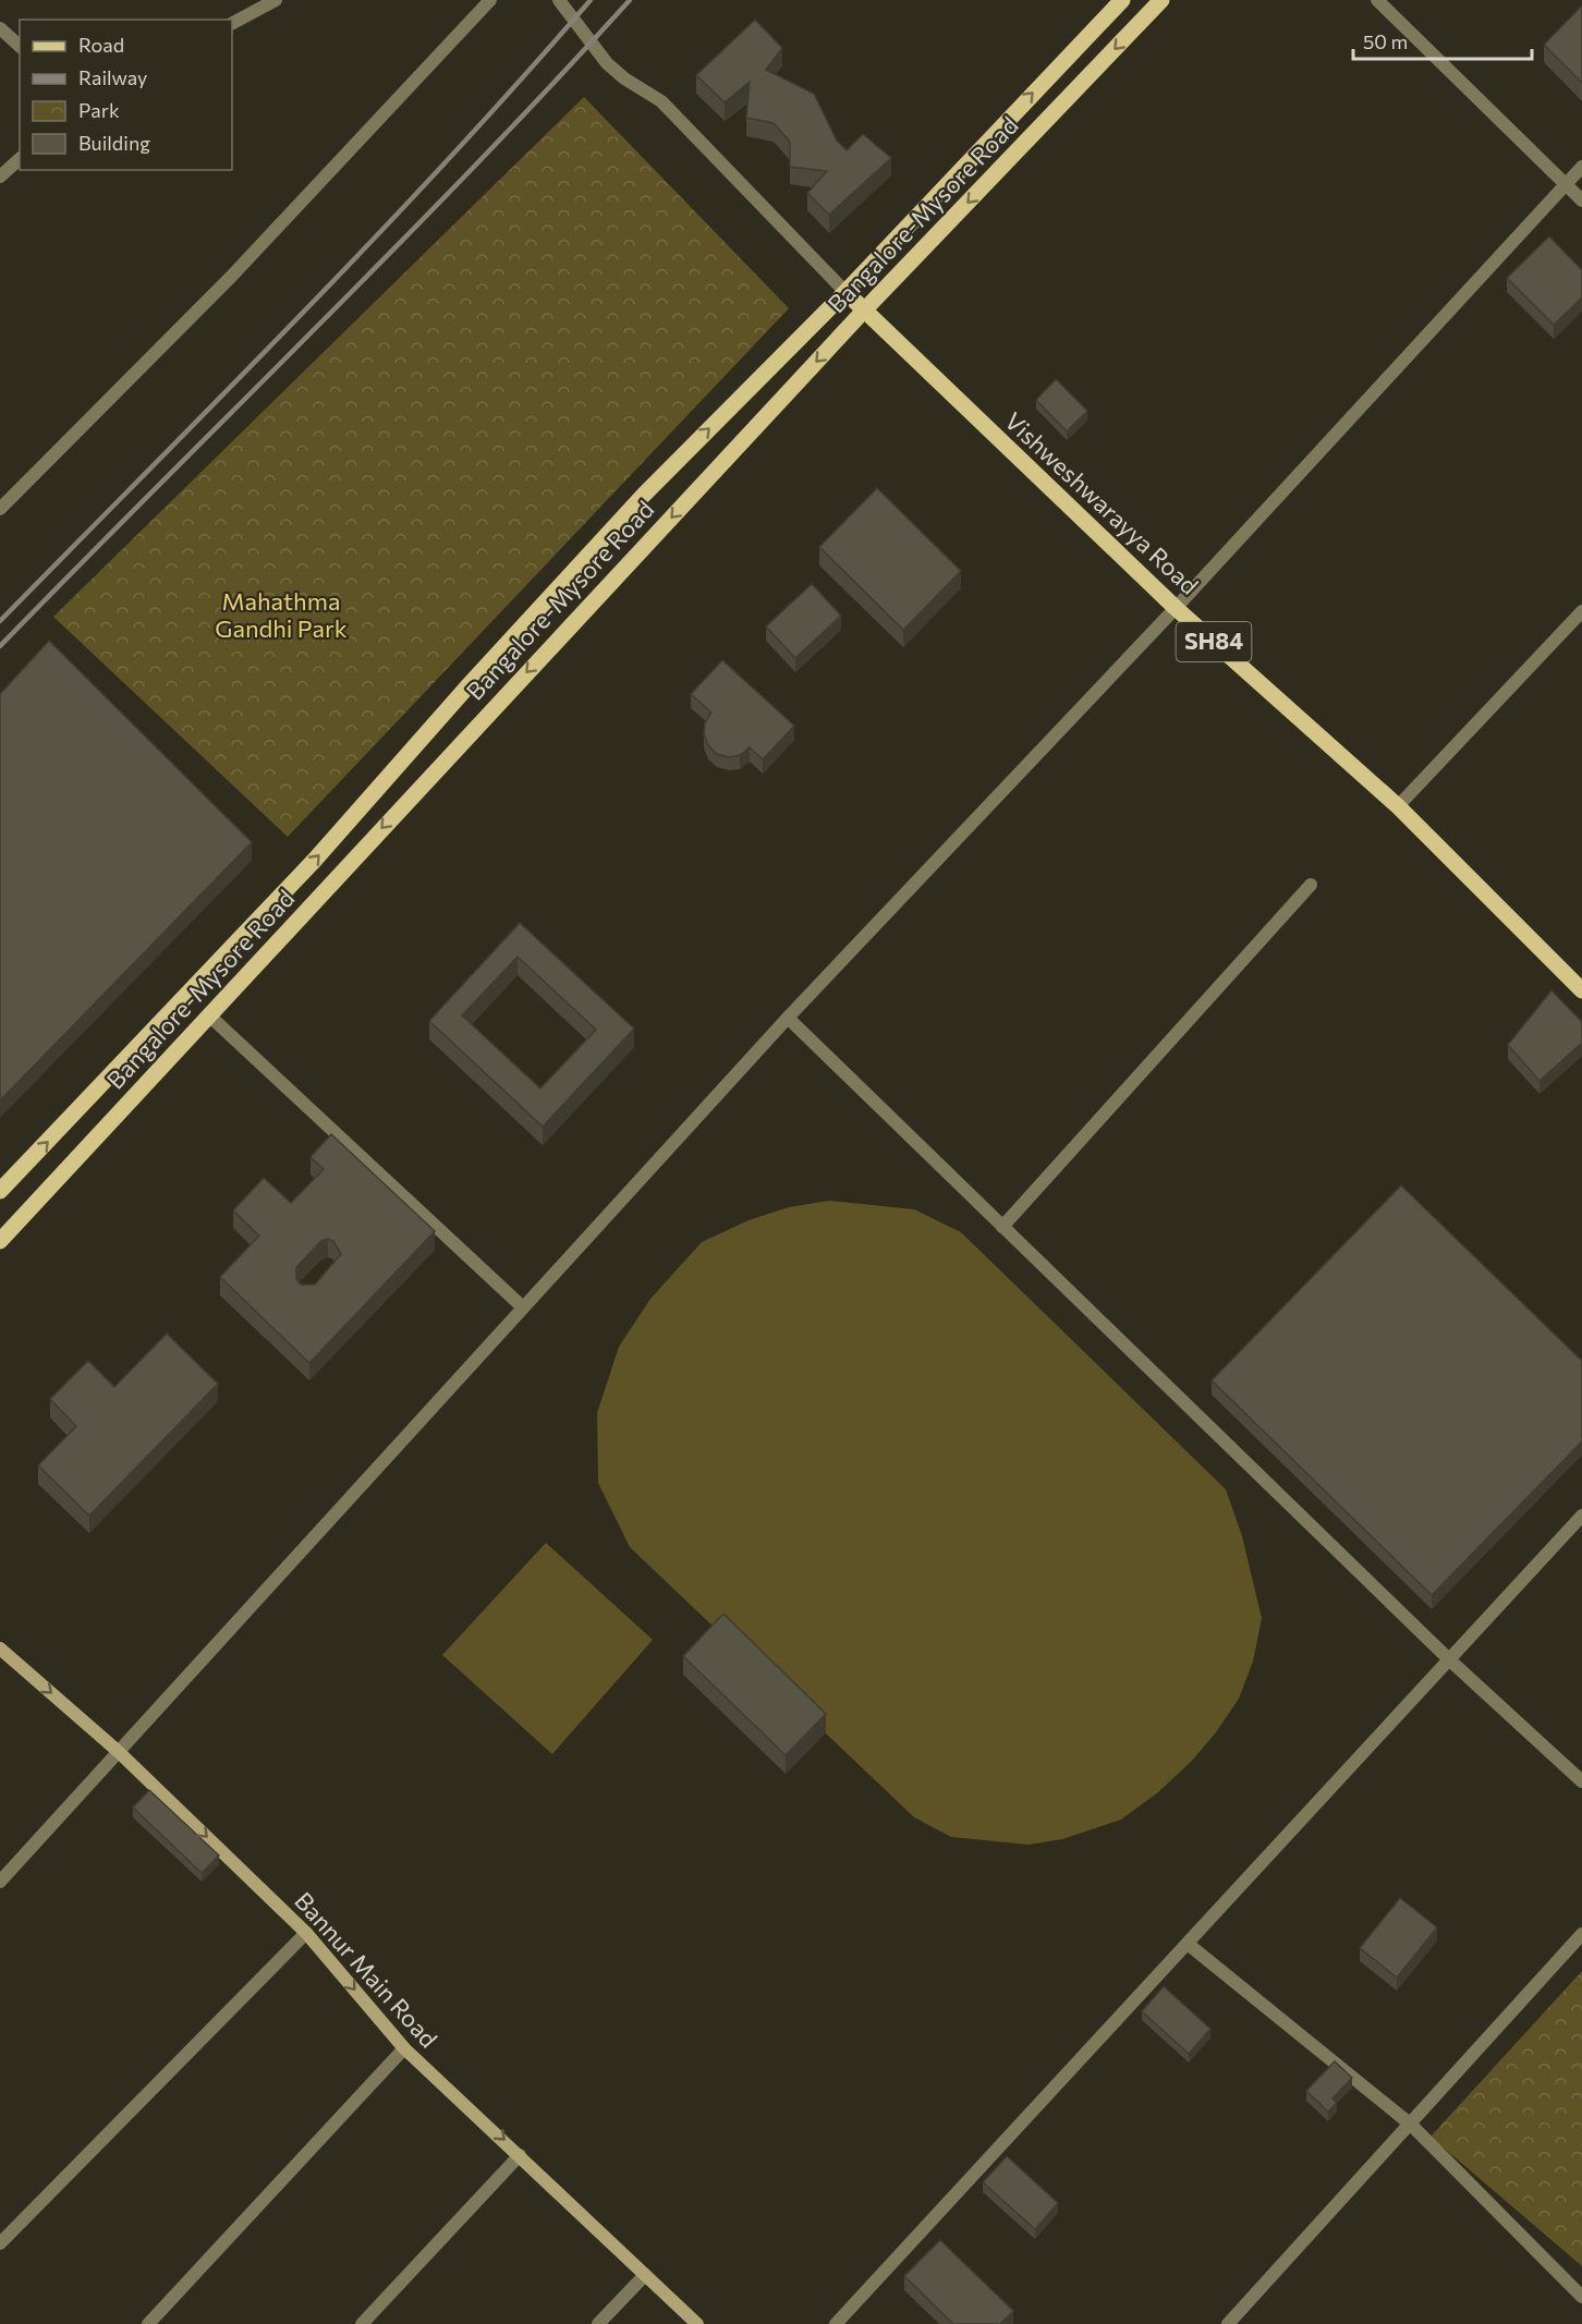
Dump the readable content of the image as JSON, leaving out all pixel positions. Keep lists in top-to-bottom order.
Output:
{
  "streets": {
    "main road": [
      "Bangalore-Mysore Road",
      "Vishweshwarayya Road",
      "SH84",
      "Bannur Main Road"
    ]
  },
  "crossings": [
    ["Bangalore-Mysore Road", "Vishweshwarayya Road"]
  ],
  "one_way": ["Bannur Main Road"],
  "parks": ["Mahathma Gandhi Park"],
  "legend": [
    "Road",
    "Railway",
    "Park",
    "Building"
  ],
  "scale_bar": "50 m"
}
